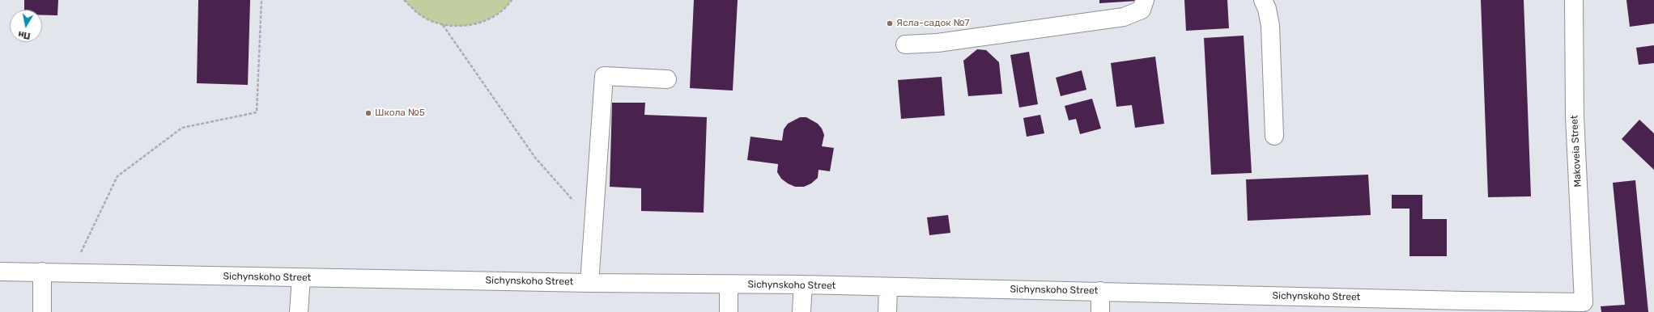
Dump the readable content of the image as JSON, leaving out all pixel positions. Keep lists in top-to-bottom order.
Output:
{
  "streets": {
    "street": ["Makoveia Street", "Sichynskoho Street"]
  },
  "crossings": [
    ["Makoveia Street", "Sichynskoho Street"]
  ],
  "places": ["Ясла-садок №7", "Школа №5"],
  "north": "bottom"
}
